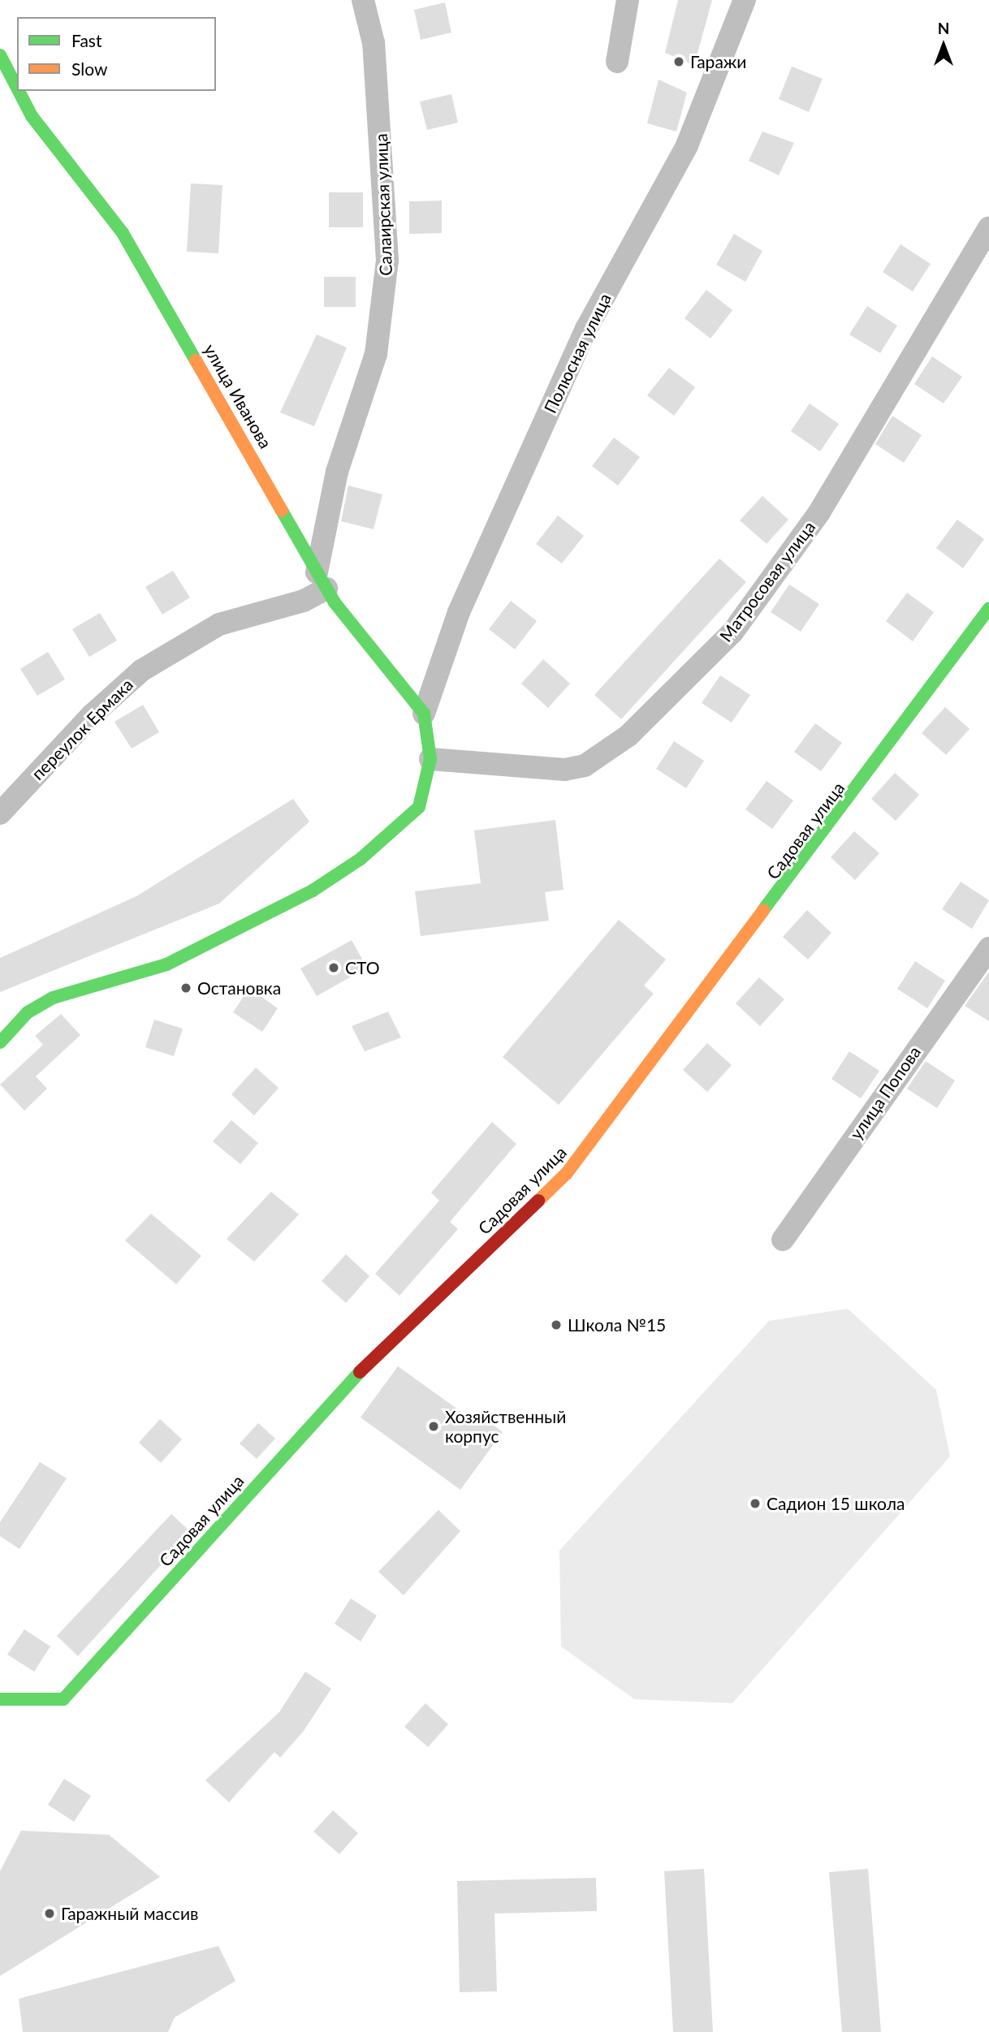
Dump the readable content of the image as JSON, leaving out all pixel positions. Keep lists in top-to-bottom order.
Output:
{
  "streets": {
    "street": [
      "Салаирская улица",
      "Полюсная улица",
      "улица Иванова",
      "Матросовая улица",
      "переулок Ермака",
      "Садовая улица",
      "улица Попова"
    ]
  },
  "crossings": [
    ["Салаирская улица", "улица Иванова"],
    ["Салаирская улица", "переулок Ермака"],
    ["Полюсная улица", "улица Иванова"],
    ["улица Иванова", "переулок Ермака"]
  ],
  "places": [
    "Гаражи",
    "СТО",
    "Остановка",
    "Школа №15",
    "Хозяйственный корпус",
    "Садион 15 школа",
    "Гаражный массив"
  ],
  "legend": ["Fast", "Slow"],
  "north": "top"
}
